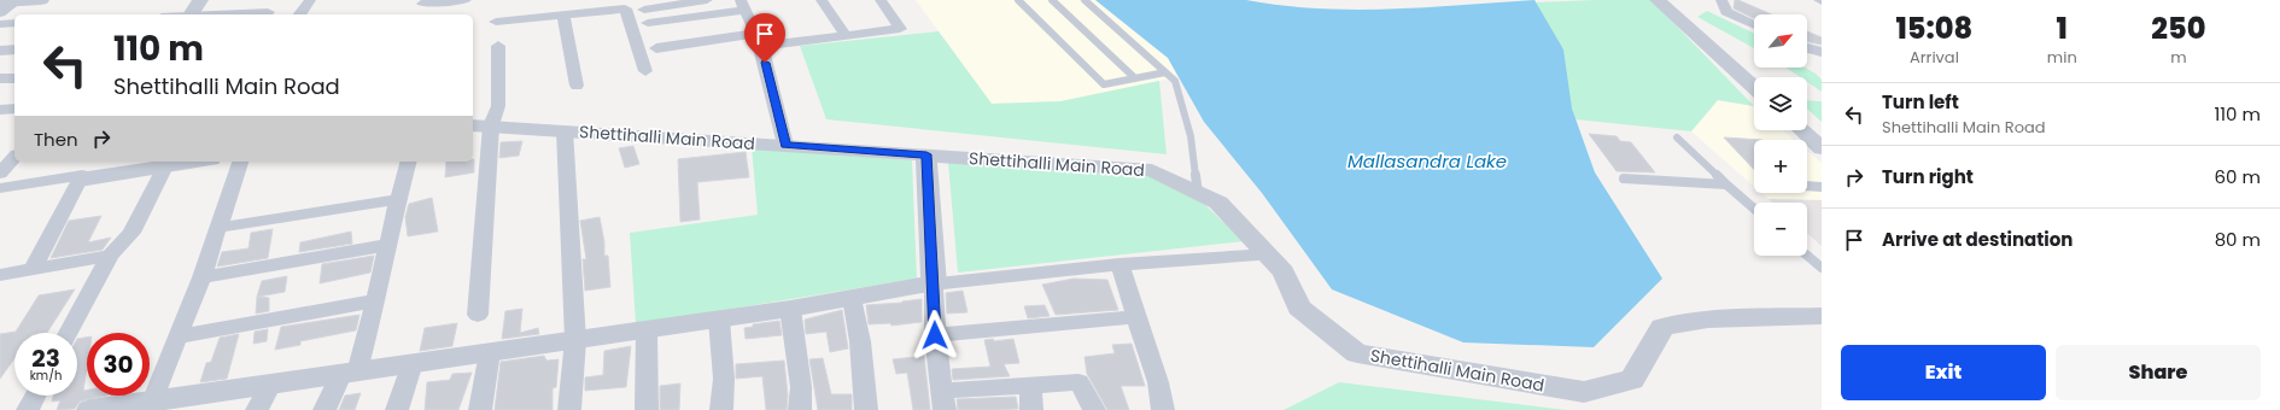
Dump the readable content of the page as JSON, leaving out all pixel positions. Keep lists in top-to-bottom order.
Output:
{
  "streets": {
    "street": ["Shettihalli Main Road"]
  },
  "water": ["Mallasandra Lake"],
  "north": "top right",
  "page": {
    "eta": [
      "15:08",
      "Arrival",
      "1",
      "min",
      "250",
      "m"
    ],
    "map_buttons": ["+", "−"],
    "turn": ["110 m", "Shettihalli Main Road"],
    "list": [
      {
        "name": "Turn left",
        "note": "Shettihalli Main Road",
        "value": "110 m"
      },
      {
        "name": "Turn right",
        "value": "60 m"
      },
      {
        "name": "Arrive at destination",
        "value": "80 m"
      }
    ],
    "then": "Then",
    "speed": "23 km/h",
    "limit": "30",
    "buttons": ["Exit", "Share"]
  }
}
